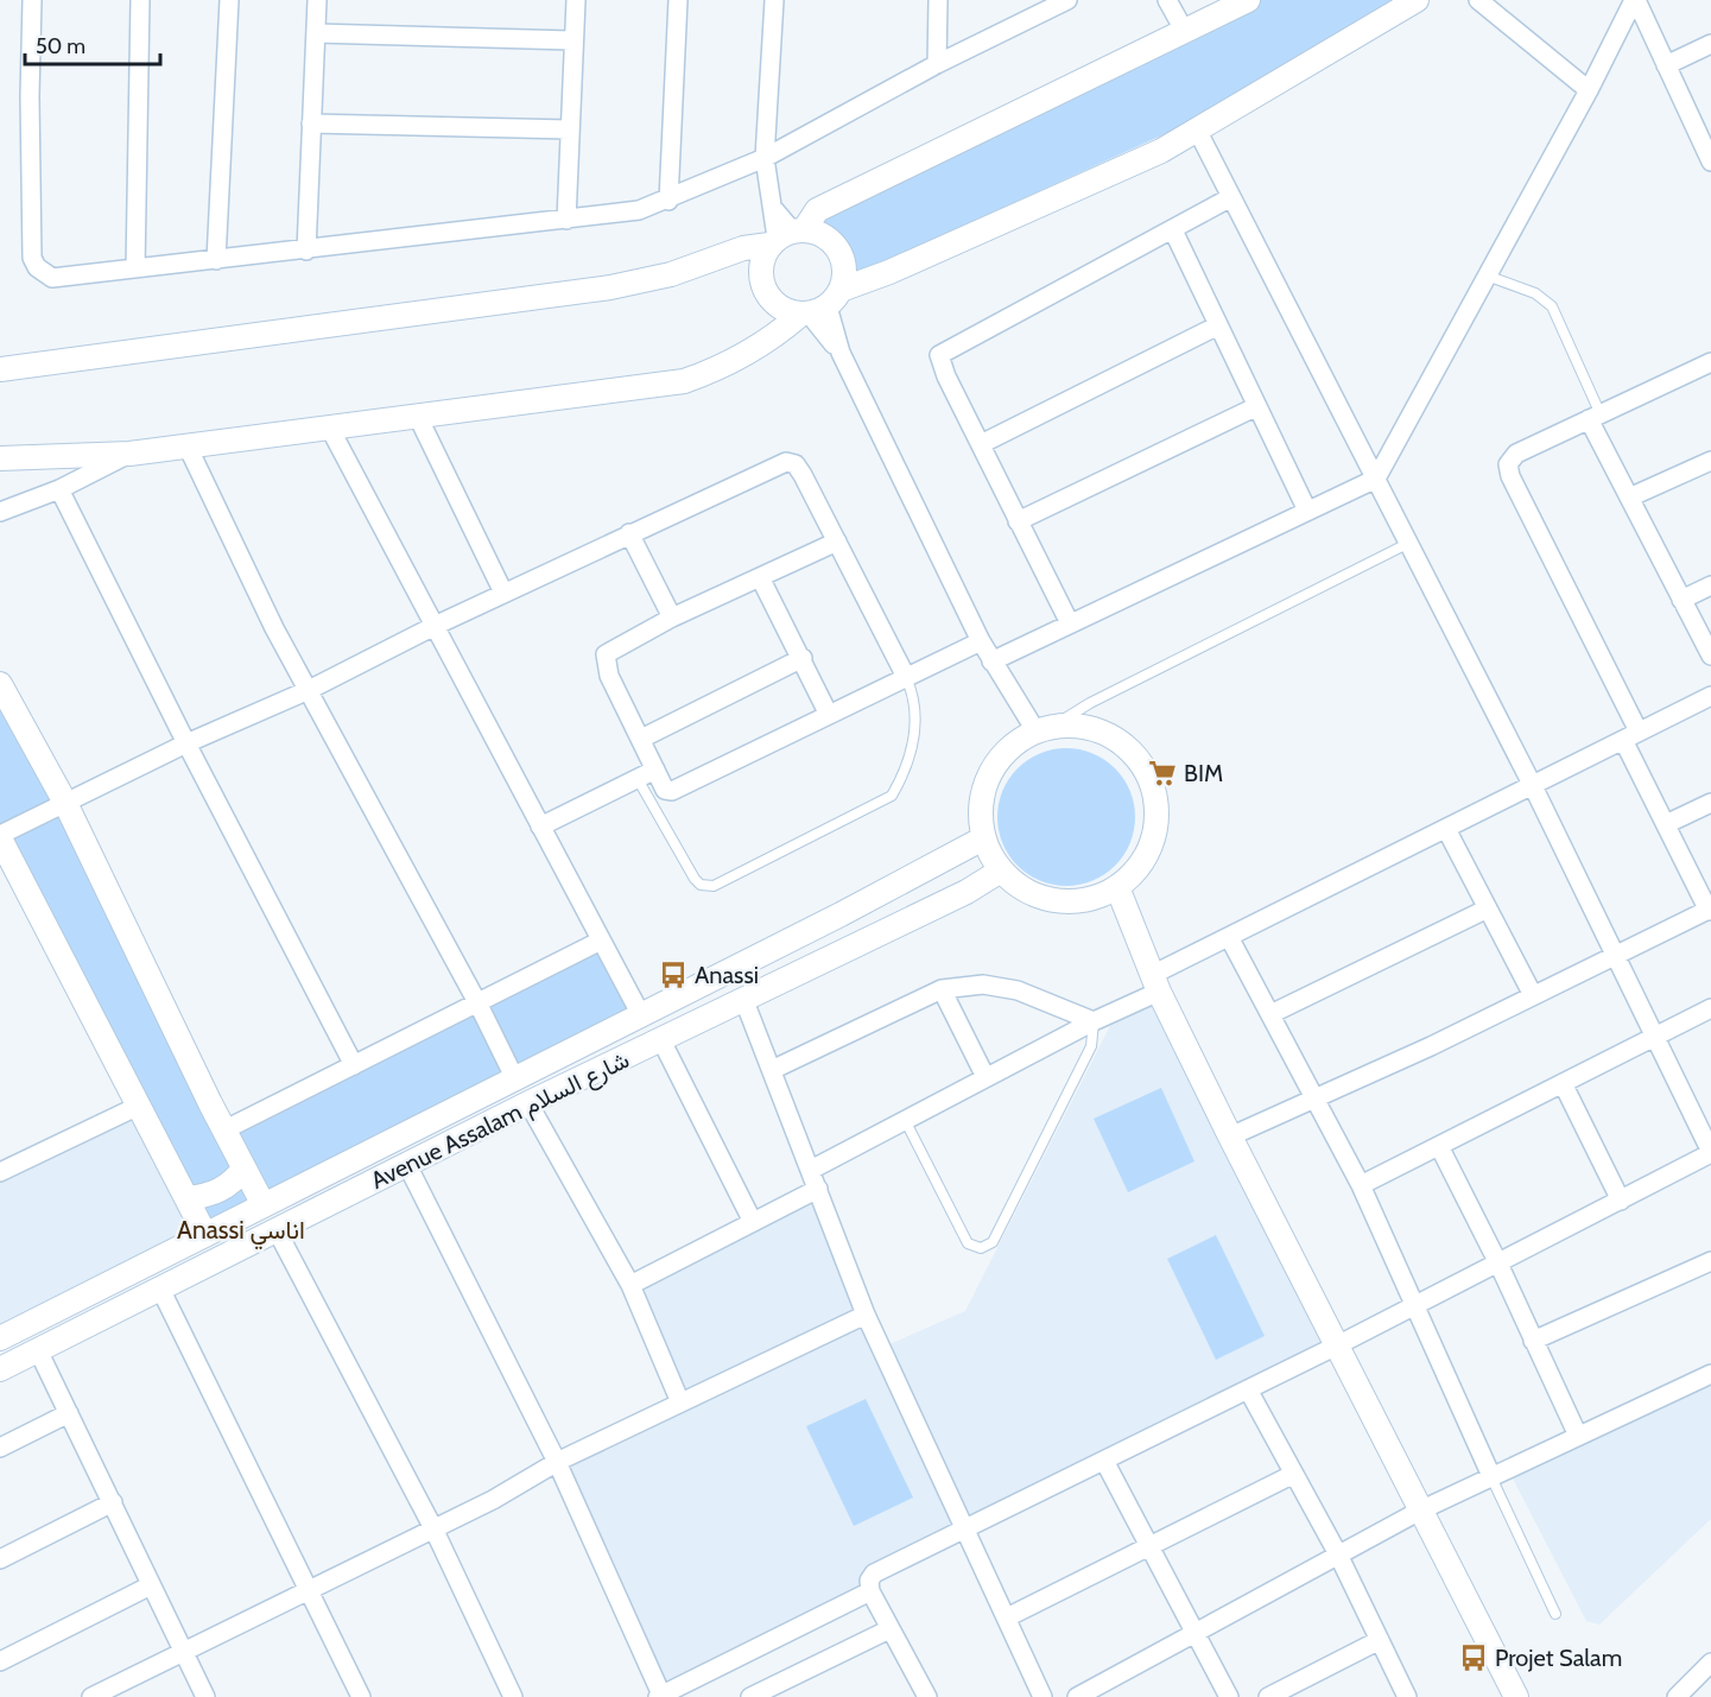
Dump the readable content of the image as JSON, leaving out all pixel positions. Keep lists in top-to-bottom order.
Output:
{
  "streets": {
    "street": ["Avenue Assalam شارع السلام"]
  },
  "districts": ["Anassi اناسي"],
  "places": {
    "supermarket": ["BIM"],
    "bus stop": ["Anassi", "Projet Salam"]
  },
  "scale_bar": "50 m"
}
